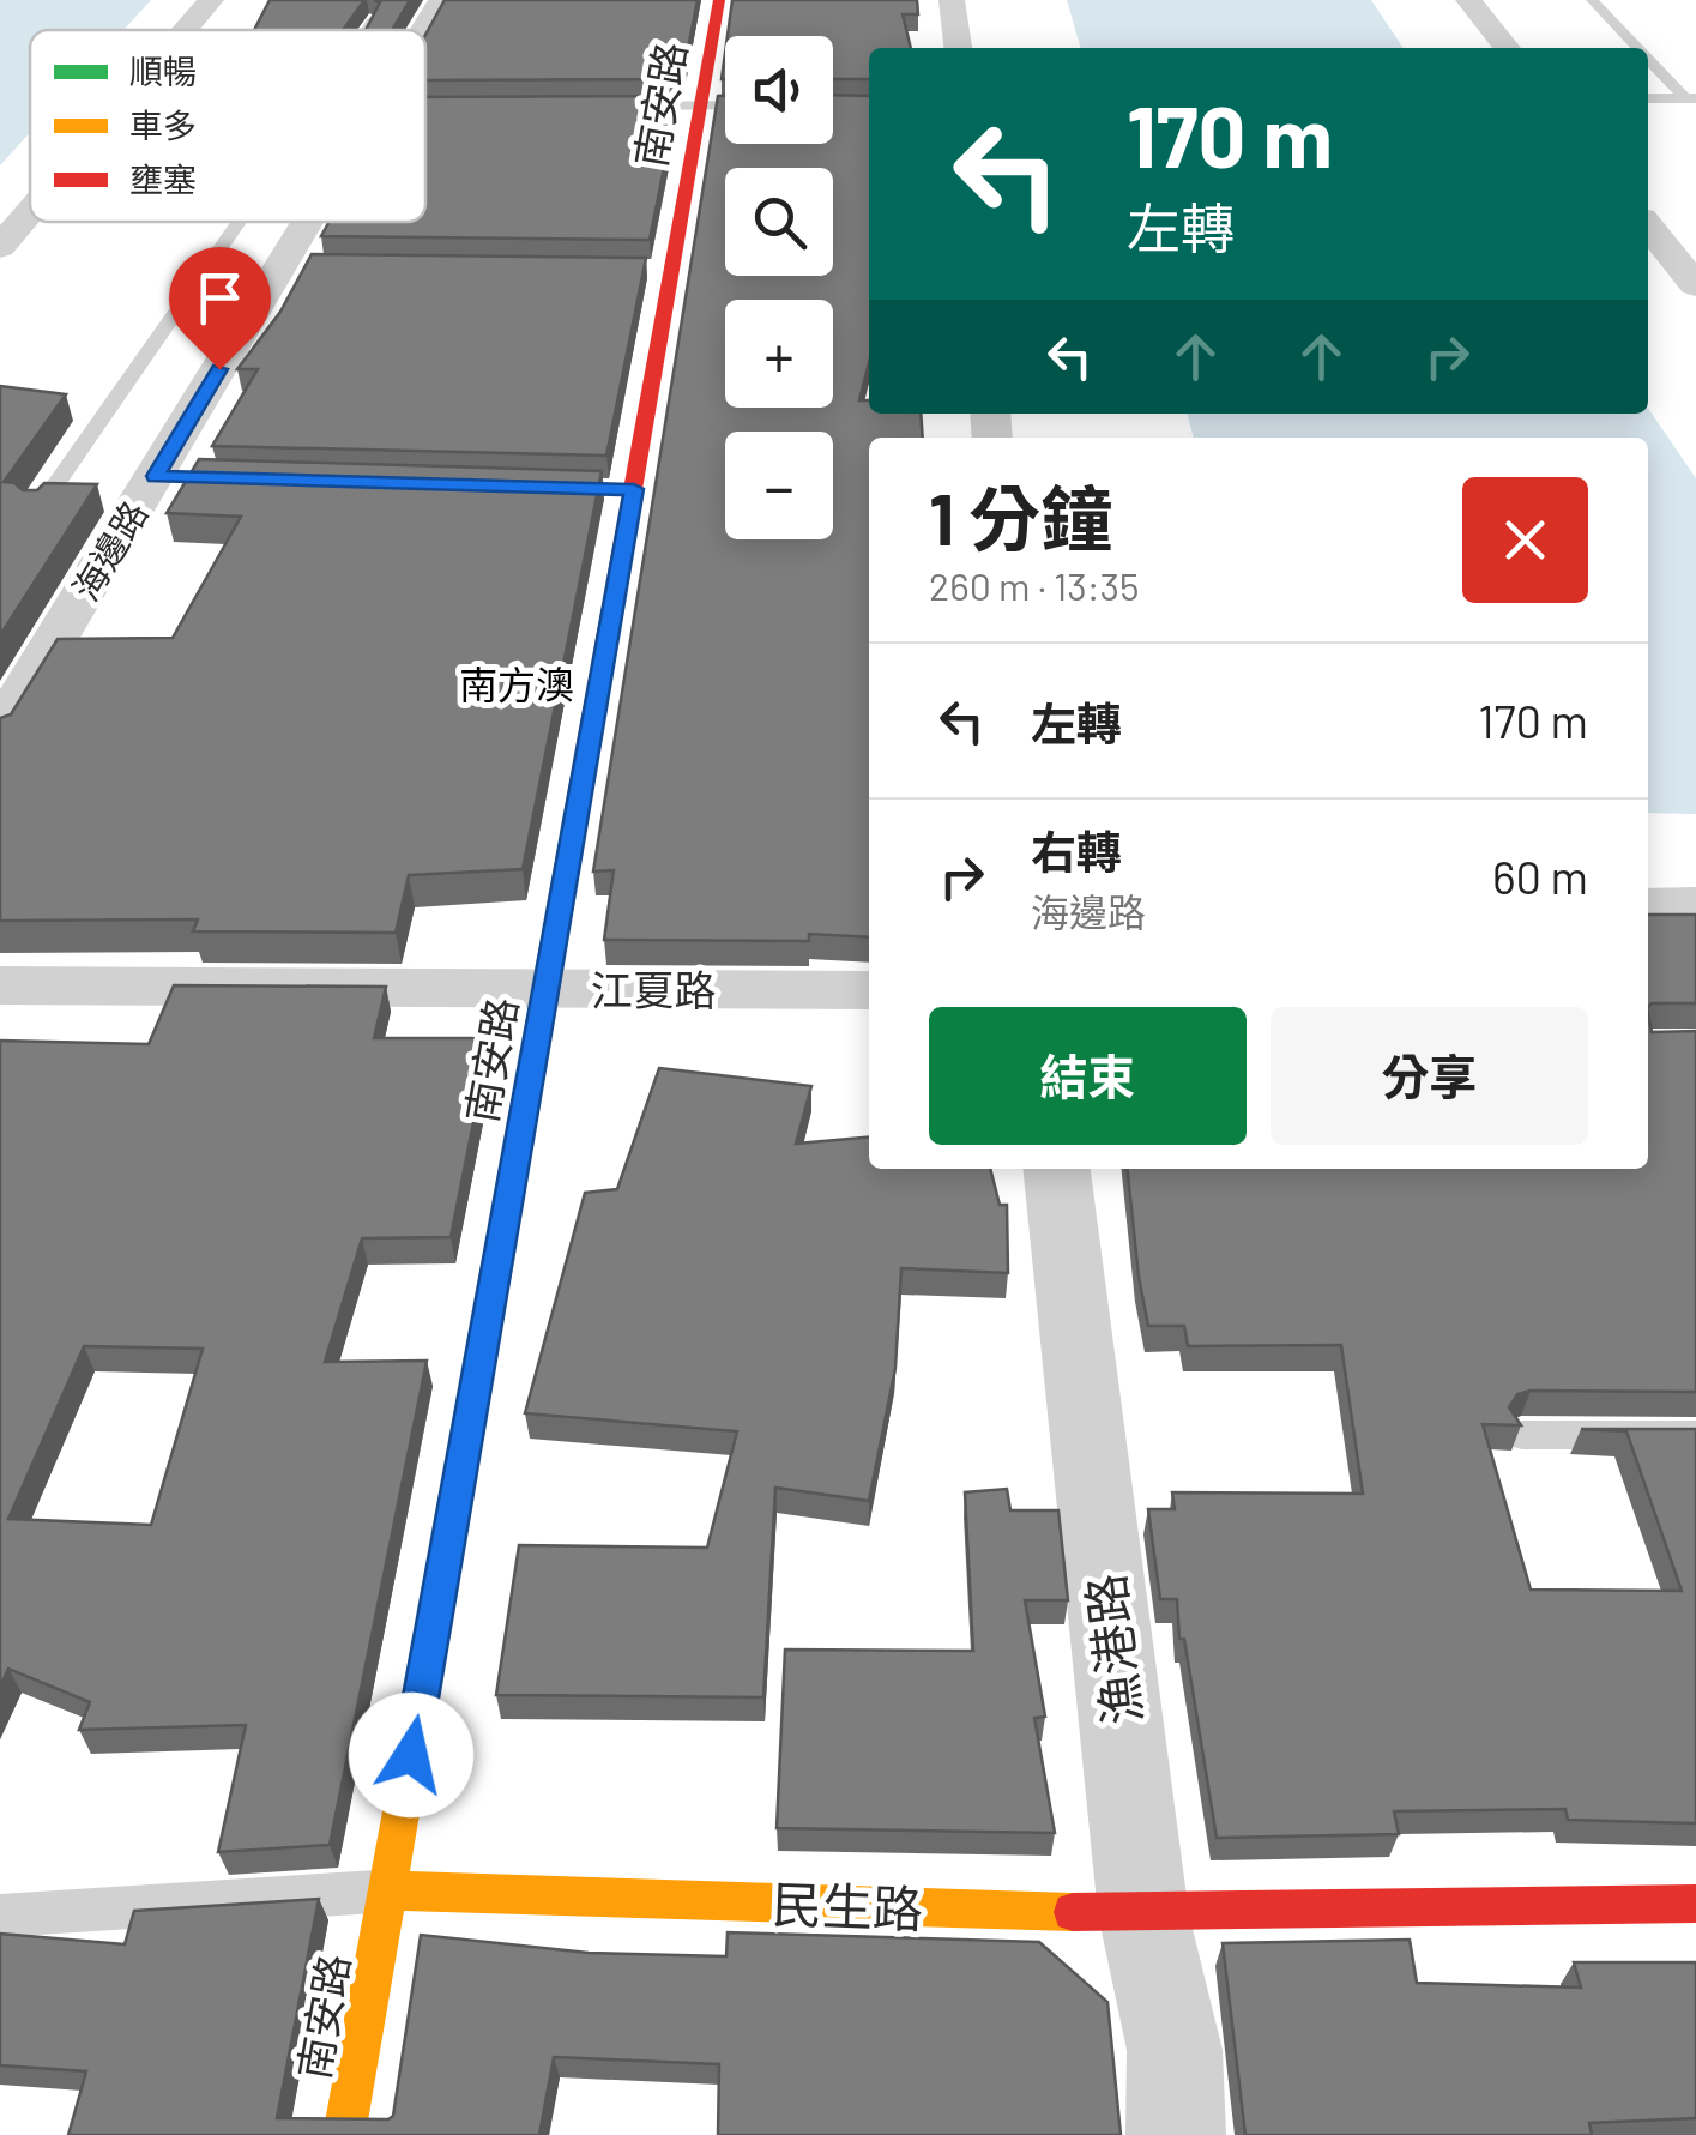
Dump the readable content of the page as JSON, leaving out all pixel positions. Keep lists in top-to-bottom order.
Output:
{
  "streets": {
    "street": [
      "南安路",
      "海邊路",
      "江夏路",
      "漁港路",
      "民生路"
    ]
  },
  "crossings": [
    ["南安路", "江夏路"],
    ["南安路", "民生路"],
    ["漁港路", "民生路"]
  ],
  "districts": ["南方澳"],
  "legend": ["順暢", "車多", "壅塞"],
  "page": {
    "map_buttons": ["+", "−"],
    "turn": ["170 m", "左轉"],
    "heading": ["1 分鐘", "260 m · 13:35"],
    "list": [
      {
        "name": "左轉",
        "value": "170 m"
      },
      {
        "name": "右轉",
        "note": "海邊路",
        "value": "60 m"
      }
    ],
    "buttons": ["結束", "分享"]
  }
}
